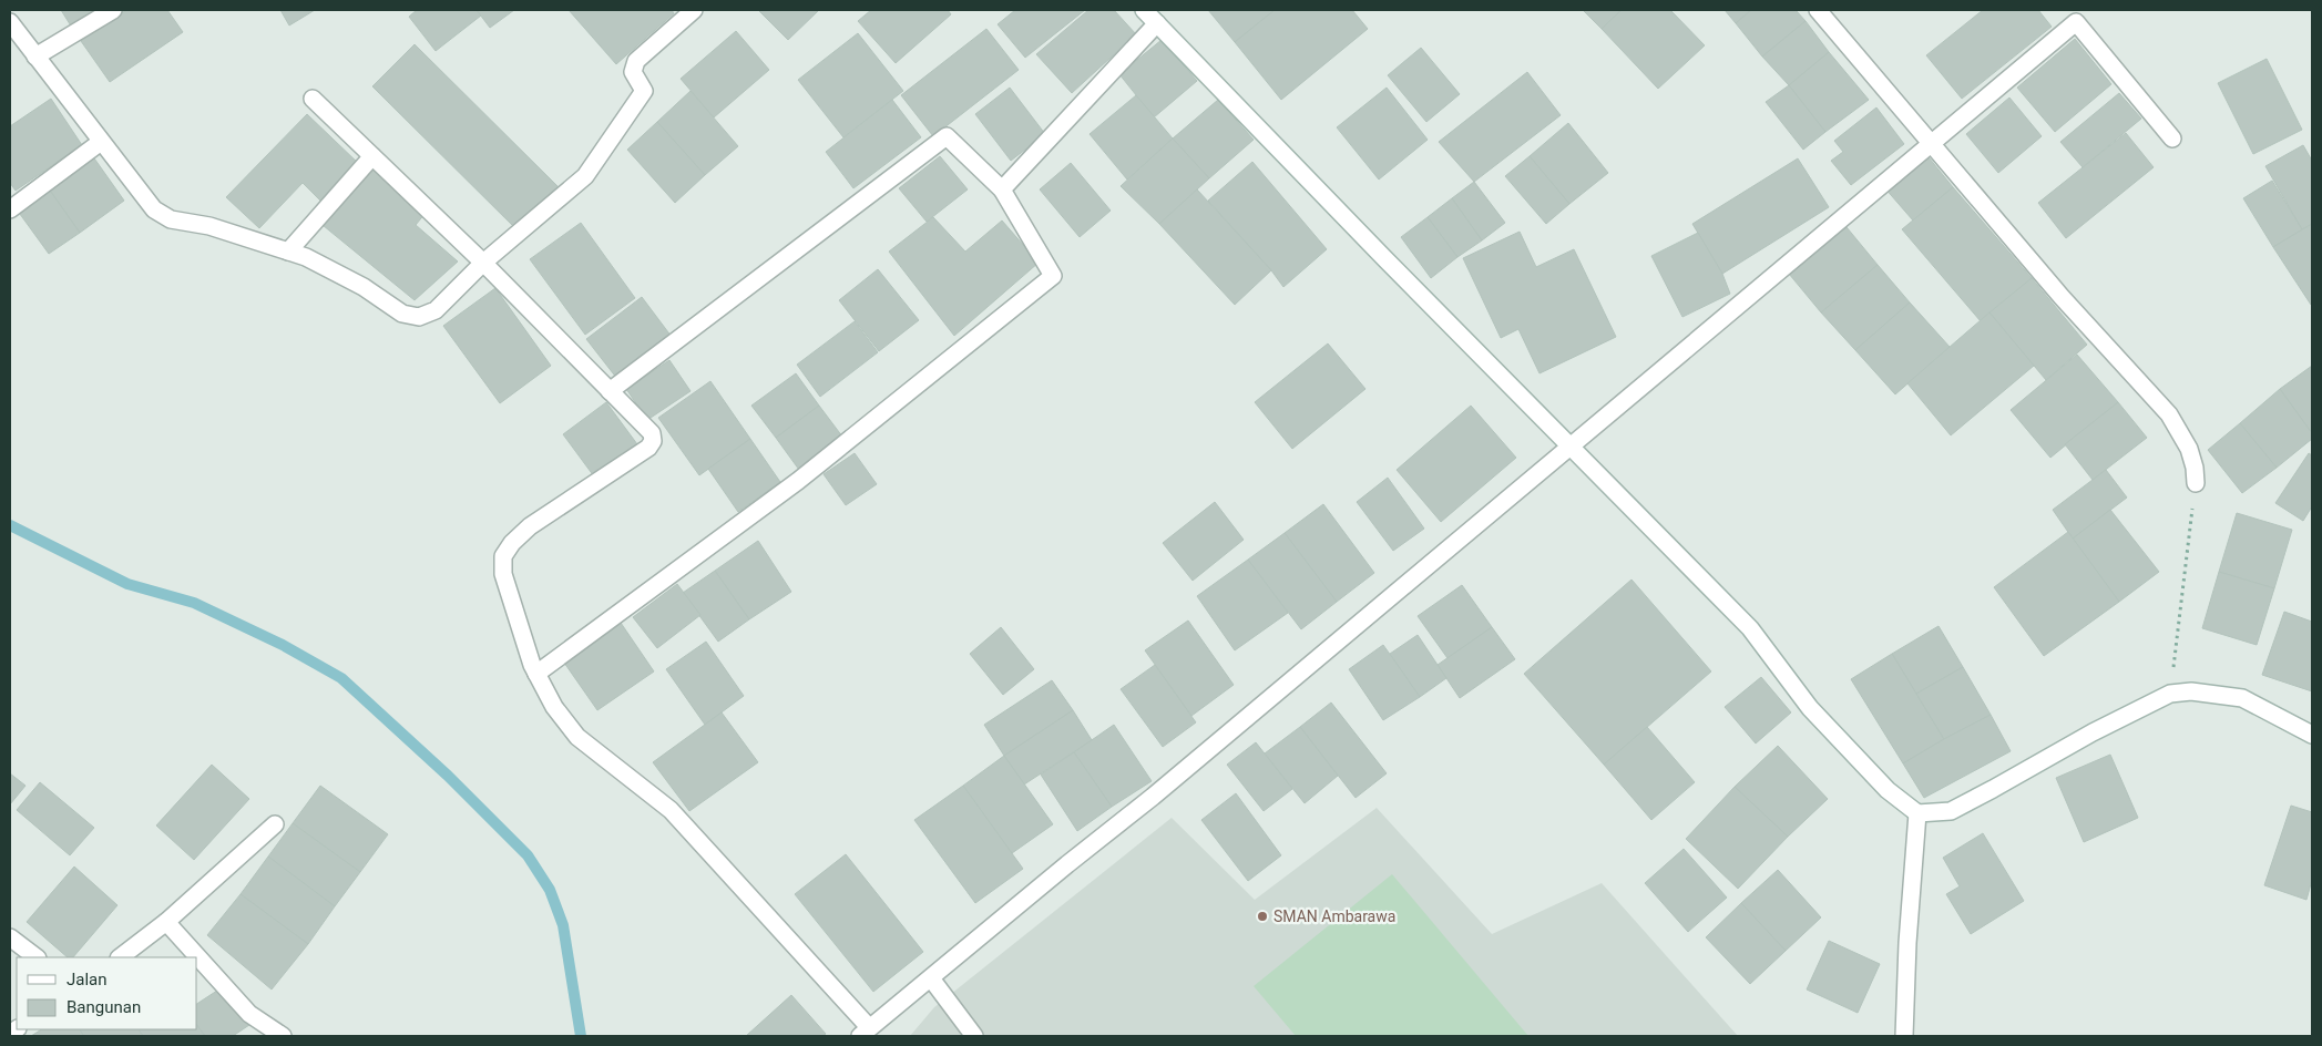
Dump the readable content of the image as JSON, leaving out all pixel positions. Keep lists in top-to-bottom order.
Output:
{
  "places": ["SMAN Ambarawa"],
  "legend": ["Jalan", "Bangunan"]
}
